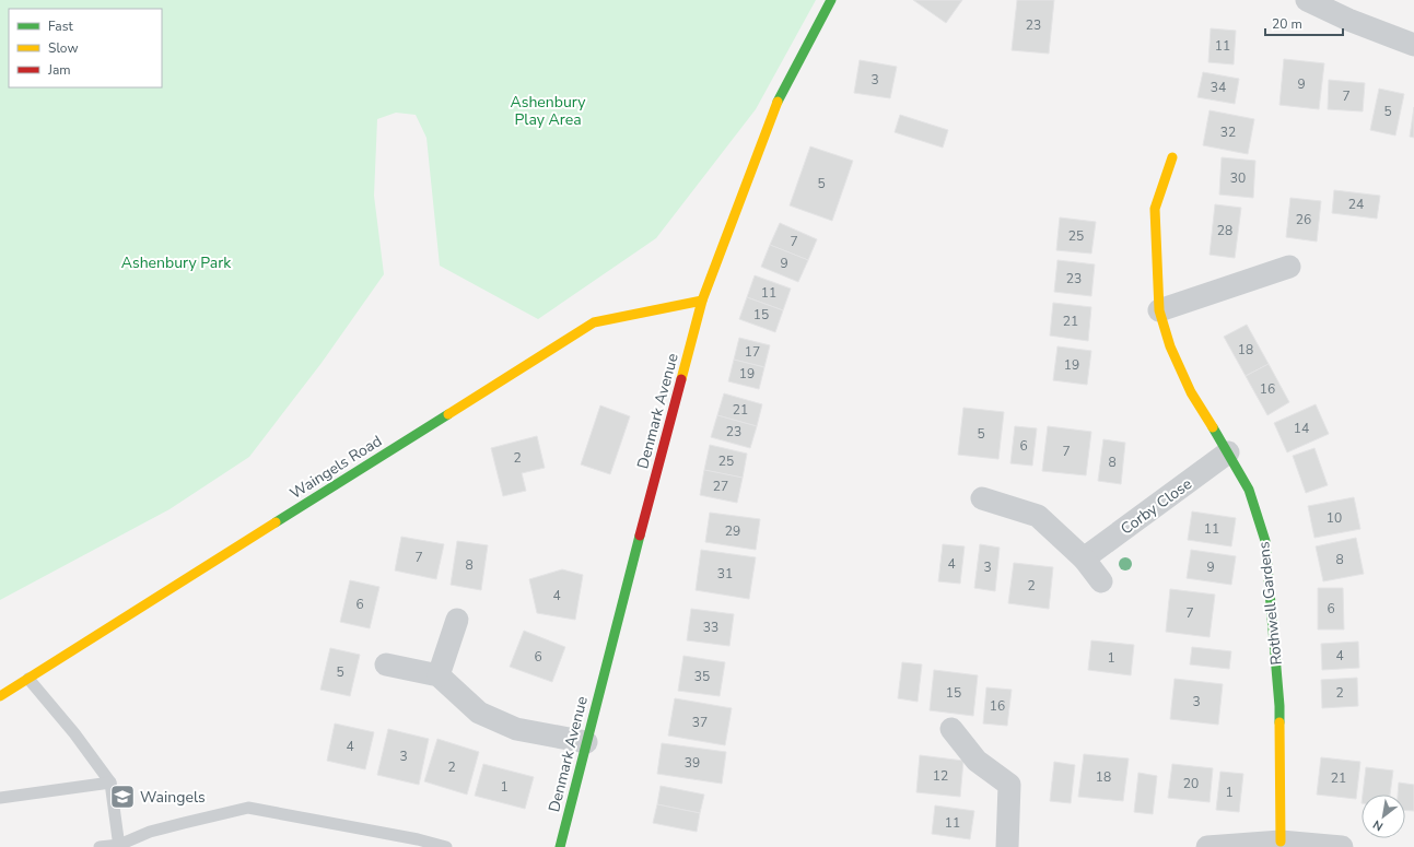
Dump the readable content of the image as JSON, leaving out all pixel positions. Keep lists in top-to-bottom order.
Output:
{
  "streets": {
    "street": [
      "Denmark Avenue",
      "Waingels Road",
      "Corby Close",
      "Rothwell Gardens"
    ]
  },
  "crossings": [
    ["Denmark Avenue", "Waingels Road"],
    ["Corby Close", "Rothwell Gardens"]
  ],
  "parks": ["Ashenbury Play Area", "Ashenbury Park"],
  "places": {
    "school or university": ["Waingels"]
  },
  "house_numbers": [
    "23",
    "11",
    "3",
    "9",
    "34",
    "7",
    "5",
    "32",
    "30",
    "5",
    "24",
    "26",
    "28",
    "25",
    "7",
    "9",
    "23",
    "11",
    "15",
    "21",
    "18",
    "17",
    "19",
    "19",
    "16",
    "21",
    "14",
    "23",
    "5",
    "6",
    "7",
    "2",
    "25",
    "8",
    "27",
    "10",
    "11",
    "29",
    "7",
    "8",
    "4",
    "8",
    "3",
    "9",
    "31",
    "2",
    "4",
    "6",
    "6",
    "7",
    "33",
    "4",
    "6",
    "1",
    "5",
    "35",
    "15",
    "2",
    "3",
    "16",
    "37",
    "4",
    "3",
    "39",
    "2",
    "12",
    "18",
    "21",
    "20",
    "1",
    "1",
    "11"
  ],
  "legend": ["Fast", "Slow", "Jam"],
  "scale_bar": "20 m",
  "north": "bottom left"
}
